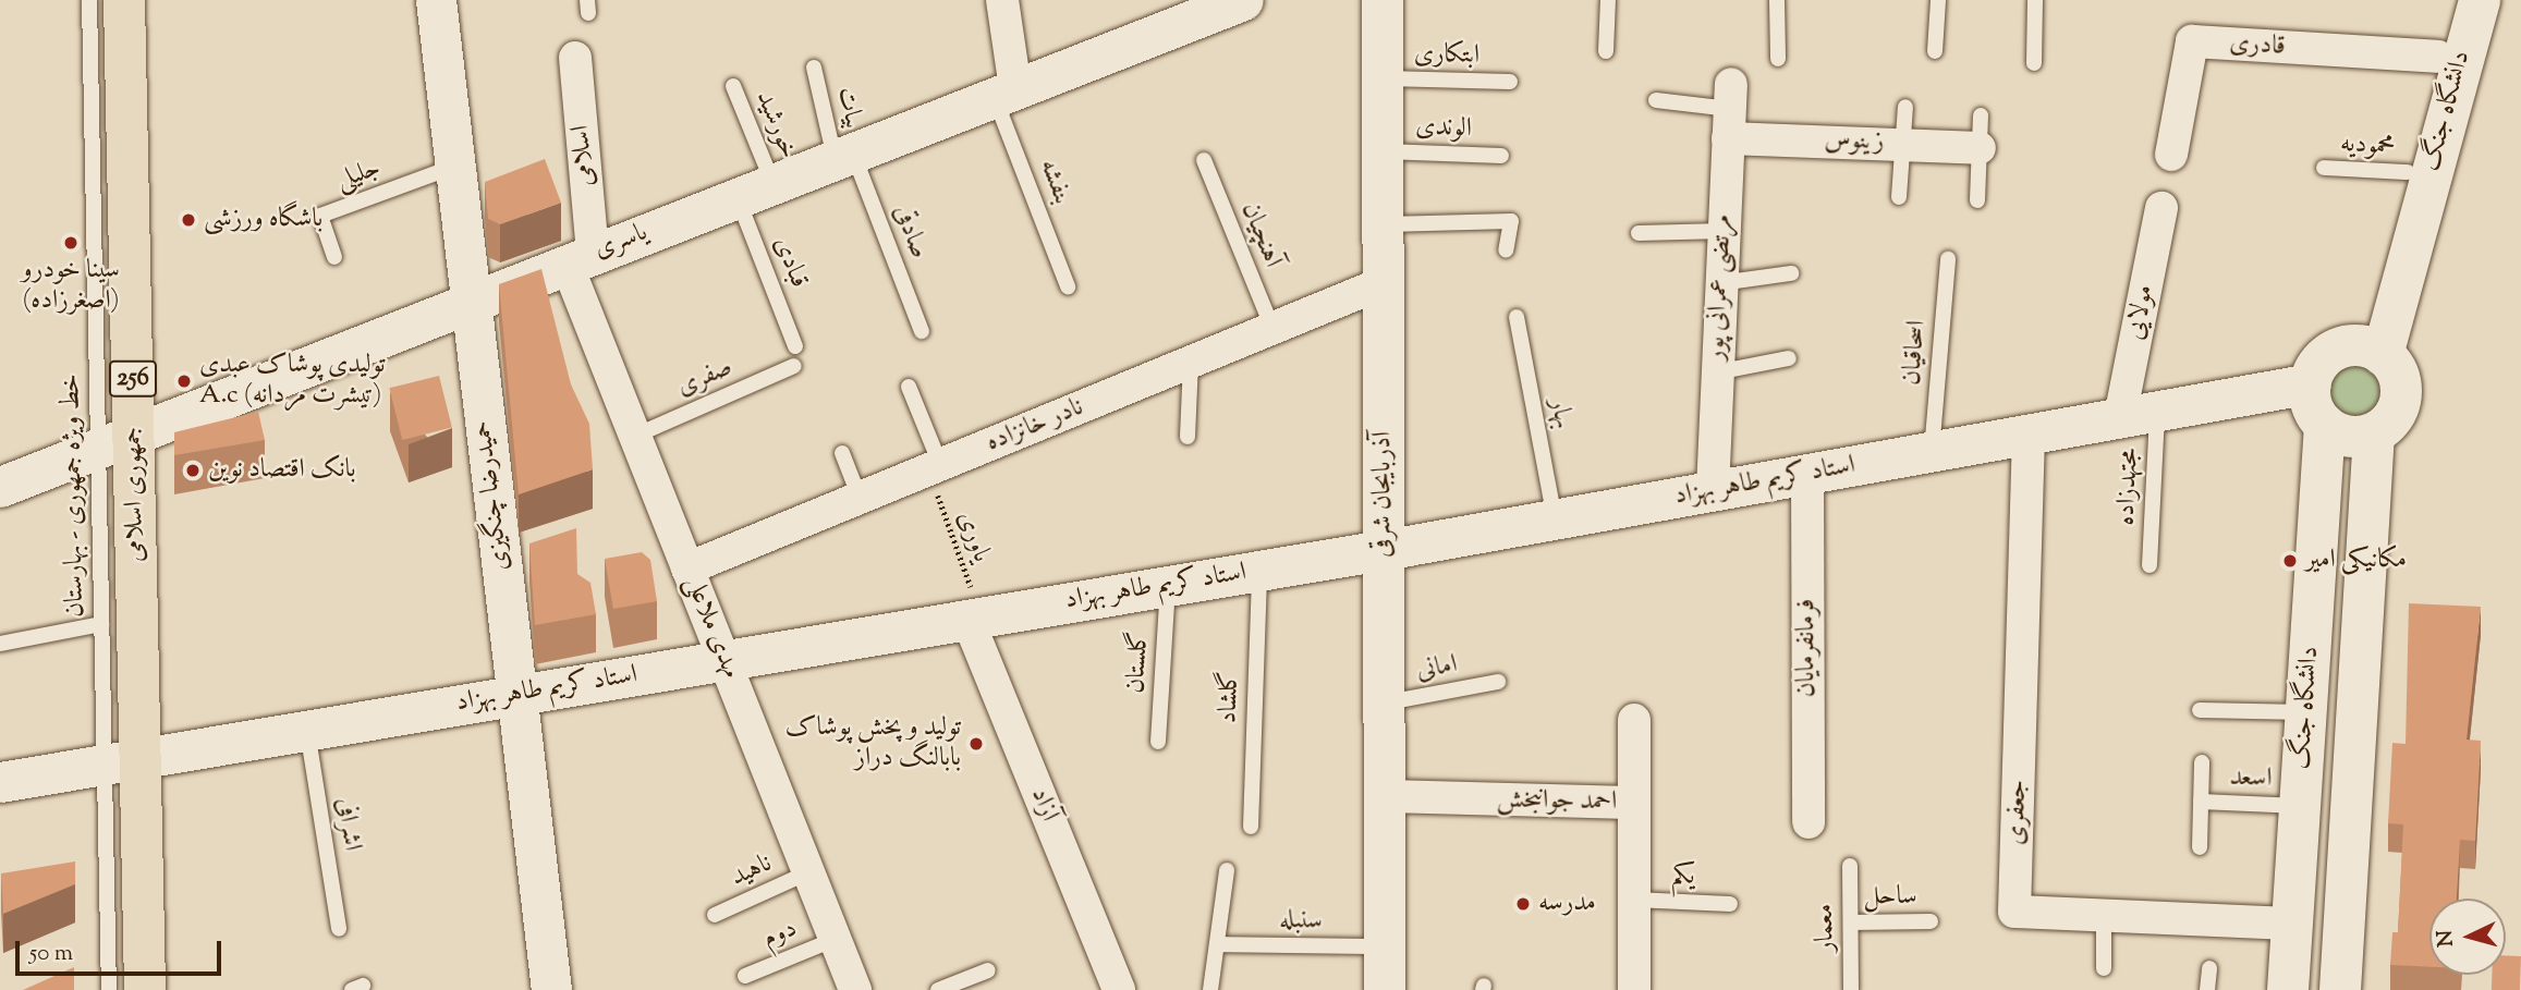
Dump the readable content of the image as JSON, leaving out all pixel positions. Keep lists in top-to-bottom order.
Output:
{
  "streets": {
    "main road": [
      "دانشگاه جنگ",
      "256",
      "جمهوری اسلامی",
      "آذربایجان شرقی"
    ],
    "street": [
      "قادری",
      "زینوس",
      "اسلامی",
      "یاسری",
      "مرتضی عمرانی پور",
      "مولایی",
      "نادر خانزاده",
      "استاد کریم طاهر بهزاد",
      "حمیدرضا چنگیزی",
      "مهدی ملاعلی",
      "فرمانفرمایان",
      "احمد جوانبخش",
      "آزاد",
      "جعفری"
    ],
    "lane": [
      "ابتکاری",
      "بیات",
      "خورشید",
      "الوندی",
      "محمودیه",
      "جلیلی",
      "بنفشه",
      "صادقی",
      "آهنچیان",
      "قبادی",
      "اسحاقیان",
      "صفری",
      "بهار",
      "مجتهدزاده",
      "خط ویژه جمهوری - بهارستان",
      "گلستان",
      "امانی",
      "گلشاد",
      "اسعد",
      "اشرافی",
      "ناهید",
      "یکم",
      "ساحل",
      "سنبله",
      "معمار",
      "دوم"
    ],
    "path": ["یاوری"]
  },
  "crossings": [
    ["قادری", "دانشگاه جنگ"],
    ["ابتکاری", "آذربایجان شرقی"],
    ["بیات", "صادقی"],
    ["بیات", "یاسری"],
    ["دانشگاه جنگ", "محمودیه"],
    ["دانشگاه جنگ", "استاد کریم طاهر بهزاد"],
    ["دانشگاه جنگ", "اسعد"],
    ["دانشگاه جنگ", "جعفری"],
    ["خورشید", "یاسری"],
    ["خورشید", "قبادی"],
    ["الوندی", "آذربایجان شرقی"],
    ["زینوس", "مرتضی عمرانی پور"],
    ["اسلامی", "یاسری"],
    ["اسلامی", "مهدی ملاعلی"],
    ["جلیلی", "حمیدرضا چنگیزی"],
    ["بنفشه", "یاسری"],
    ["صادقی", "یاسری"],
    ["آهنچیان", "نادر خانزاده"],
    ["یاسری", "قبادی"],
    ["یاسری", "جمهوری اسلامی"],
    ["یاسری", "خط ویژه جمهوری - بهارستان"],
    ["یاسری", "حمیدرضا چنگیزی"],
    ["یاسری", "مهدی ملاعلی"],
    ["مرتضی عمرانی پور", "استاد کریم طاهر بهزاد"],
    ["مولایی", "استاد کریم طاهر بهزاد"],
    ["مولایی", "مجتهدزاده"],
    ["اسحاقیان", "استاد کریم طاهر بهزاد"],
    ["صفری", "مهدی ملاعلی"],
    ["بهار", "استاد کریم طاهر بهزاد"],
    ["نادر خانزاده", "آذربایجان شرقی"],
    ["نادر خانزاده", "یاوری"],
    ["نادر خانزاده", "مهدی ملاعلی"],
    ["استاد کریم طاهر بهزاد", "مجتهدزاده"],
    ["استاد کریم طاهر بهزاد", "جمهوری اسلامی"],
    ["استاد کریم طاهر بهزاد", "آذربایجان شرقی"],
    ["استاد کریم طاهر بهزاد", "خط ویژه جمهوری - بهارستان"],
    ["استاد کریم طاهر بهزاد", "حمیدرضا چنگیزی"],
    ["استاد کریم طاهر بهزاد", "یاوری"],
    ["استاد کریم طاهر بهزاد", "مهدی ملاعلی"],
    ["استاد کریم طاهر بهزاد", "فرمانفرمایان"],
    ["استاد کریم طاهر بهزاد", "گلستان"],
    ["استاد کریم طاهر بهزاد", "گلشاد"],
    ["استاد کریم طاهر بهزاد", "آزاد"],
    ["استاد کریم طاهر بهزاد", "جعفری"],
    ["استاد کریم طاهر بهزاد", "اشرافی"],
    ["جمهوری اسلامی", "خط ویژه جمهوری - بهارستان"],
    ["آذربایجان شرقی", "امانی"],
    ["آذربایجان شرقی", "احمد جوانبخش"],
    ["آذربایجان شرقی", "سنبله"],
    ["یاوری", "آزاد"],
    ["مهدی ملاعلی", "ناهید"],
    ["مهدی ملاعلی", "دوم"],
    ["احمد جوانبخش", "یکم"],
    ["ساحل", "معمار"]
  ],
  "places": [
    "باشگاه ورزشی",
    "سینا خودرو (اصغرزاده)",
    "تولیدی پوشاک عبدی A.c (تیشرت مردانه)",
    "بانک اقتصاد نوین",
    "مکانیکی امیر",
    "تولید و پخش پوشاک بابالنگ دراز",
    "مدرسه"
  ],
  "scale_bar": "50 m",
  "north": "left"
}
